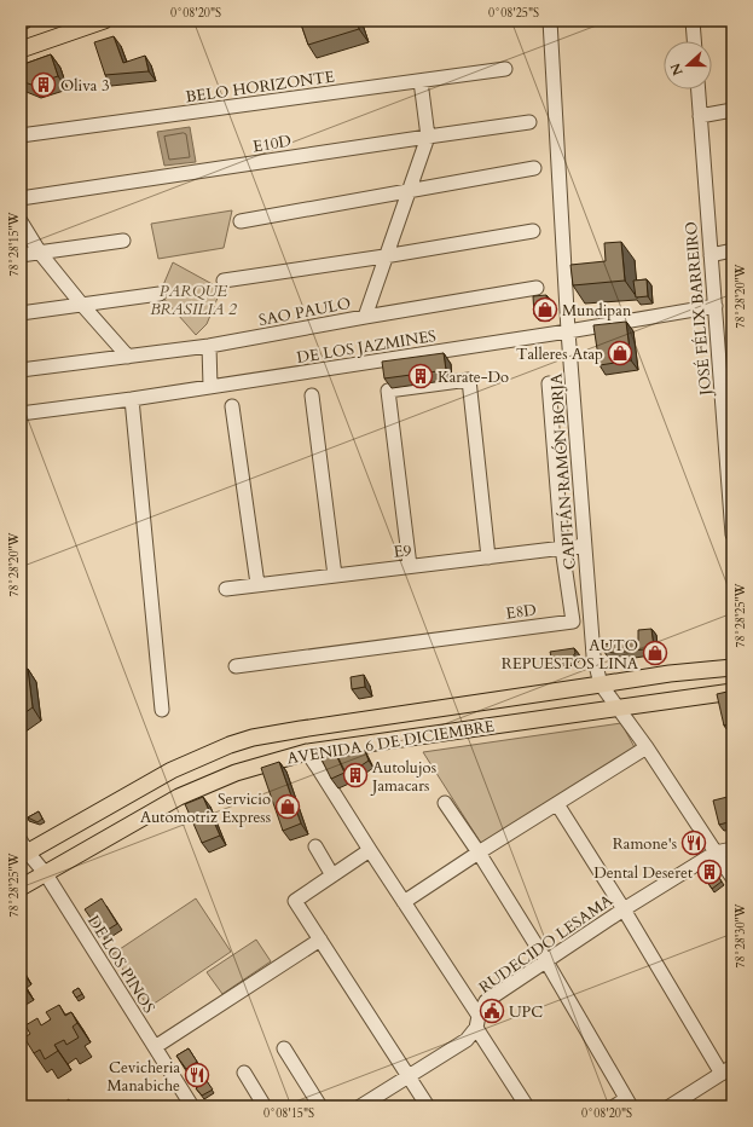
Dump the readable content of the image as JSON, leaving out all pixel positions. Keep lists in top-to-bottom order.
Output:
{
  "streets": {
    "main road": ["AVENIDA 6 DE DICIEMBRE"],
    "street": [
      "BELO HORIZONTE",
      "E10D",
      "JOSÉ FÉLIX BARREIRO",
      "SAO PAULO",
      "DE LOS JAZMINES",
      "CAPITÁN RAMÓN BORJA",
      "E9",
      "E8D",
      "RUDECIDO LESAMA",
      "DE LOS PINOS"
    ]
  },
  "crossings": [
    ["JOSÉ FÉLIX BARREIRO", "DE LOS JAZMINES"],
    ["DE LOS JAZMINES", "CAPITÁN RAMÓN BORJA"],
    ["CAPITÁN RAMÓN BORJA", "E9"],
    ["CAPITÁN RAMÓN BORJA", "AVENIDA 6 DE DICIEMBRE"],
    ["CAPITÁN RAMÓN BORJA", "RUDECIDO LESAMA"],
    ["E9", "E8D"],
    ["AVENIDA 6 DE DICIEMBRE", "DE LOS PINOS"]
  ],
  "parks": ["PARQUE BRASILIA 2"],
  "places": {
    "building": [
      "Oliva 3",
      "Karate-Do",
      "Autolujos Jamacars",
      "Dental Deseret"
    ],
    "shop": [
      "Mundipan",
      "Talleres Atap",
      "AUTO REPUESTOS LINA",
      "Servicio Automotriz Express"
    ],
    "restaurant": ["Ramone's", "Cevicheria Manabiche"],
    "public building": ["UPC"]
  },
  "north": "left",
  "coordinates": [
    "0°08'20\"S",
    "0°08'25\"S",
    "78°28'15\"W",
    "78°28'20\"W",
    "78°28'25\"W",
    "78°28'30\"W",
    "0°08'15\"S"
  ]
}
